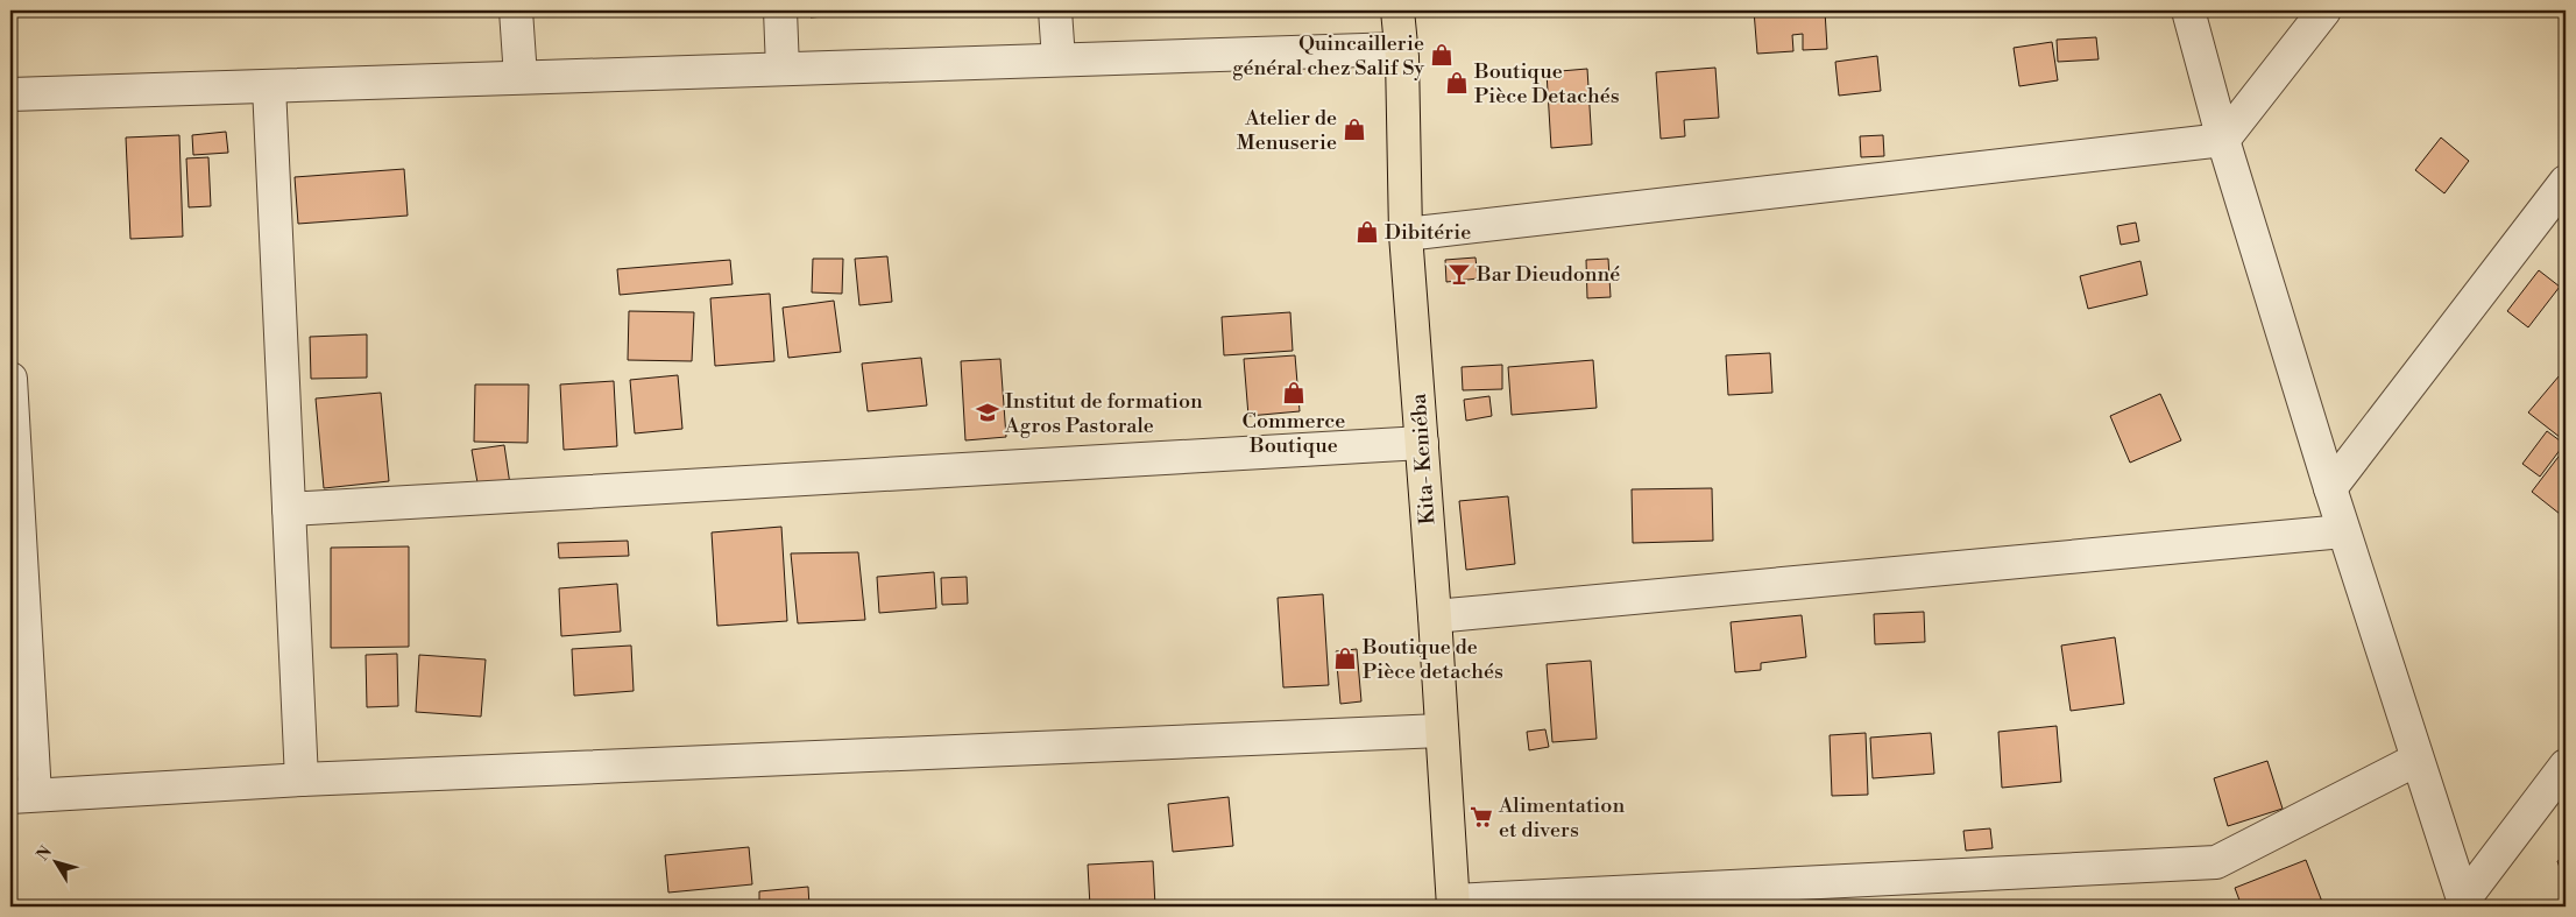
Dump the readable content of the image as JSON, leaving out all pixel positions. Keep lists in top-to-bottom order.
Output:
{
  "streets": {
    "main road": ["Kita- Keniéba"]
  },
  "places": {
    "shop": [
      "Quincaillerie général chez Salif Sy",
      "Boutique Pièce Detachés",
      "Atelier de Menuserie",
      "Dibitérie",
      "Commerce Boutique",
      "Boutique de Pièce detachés"
    ],
    "bar": ["Bar Dieudonné"],
    "school or university": ["Institut de formation Agros Pastorale"],
    "supermarket": ["Alimentation et divers"]
  },
  "north": "top left"
}
